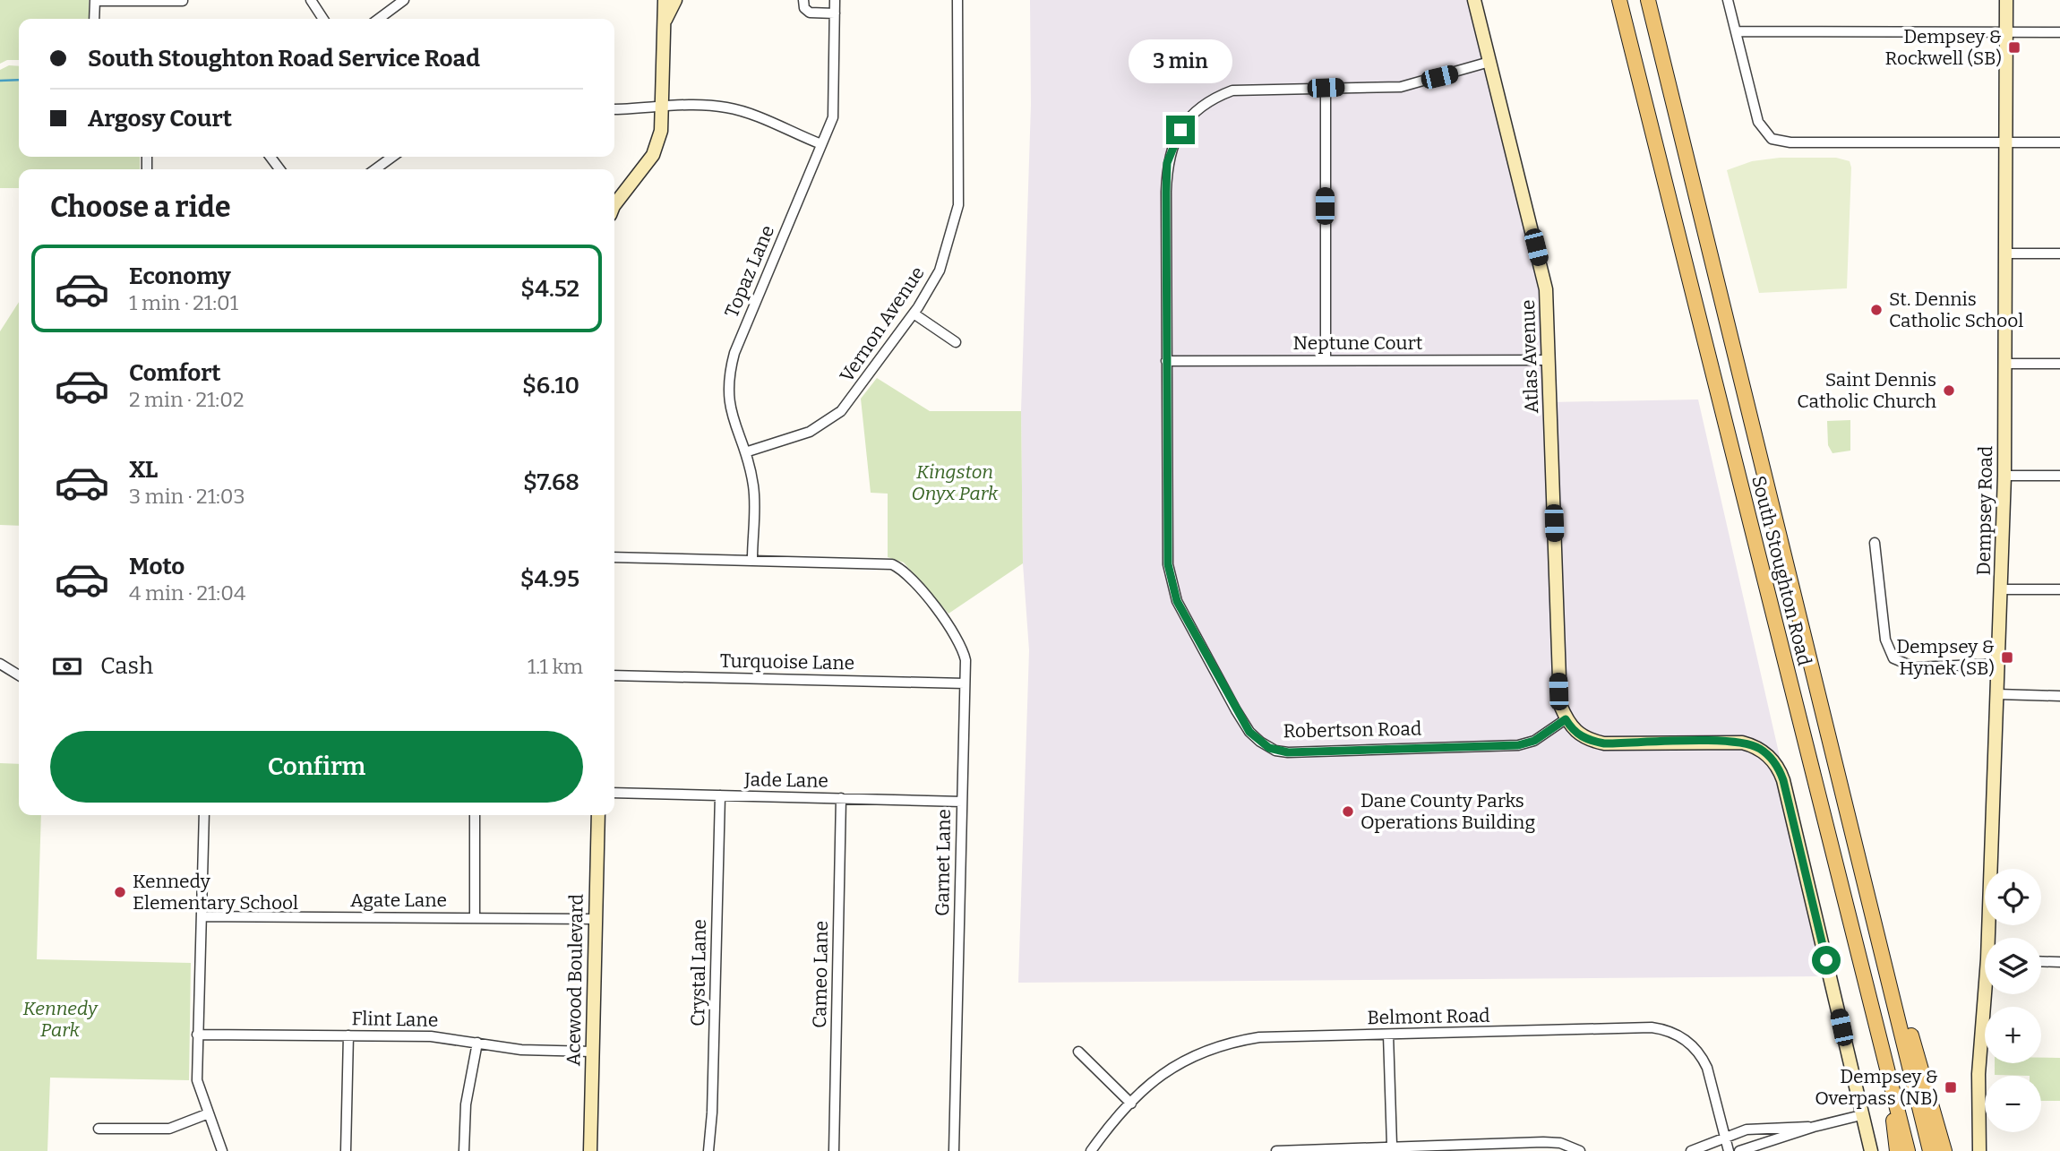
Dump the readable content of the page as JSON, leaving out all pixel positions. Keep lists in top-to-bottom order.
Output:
{
  "streets": {
    "main road": ["South Stoughton Road"],
    "street": [
      "Topaz Lane",
      "Vernon Avenue",
      "Neptune Court",
      "Atlas Avenue",
      "Dempsey Road",
      "Turquoise Lane",
      "Robertson Road",
      "Jade Lane",
      "Garnet Lane",
      "Agate Lane",
      "Crystal Lane",
      "Cameo Lane",
      "Acewood Boulevard",
      "Belmont Road",
      "Flint Lane"
    ]
  },
  "crossings": [
    ["Topaz Lane", "Vernon Avenue"],
    ["Topaz Lane", "Garnet Lane"],
    ["Neptune Court", "Atlas Avenue"],
    ["Neptune Court", "Robertson Road"],
    ["Atlas Avenue", "Robertson Road"],
    ["Turquoise Lane", "Garnet Lane"],
    ["Jade Lane", "Garnet Lane"],
    ["Jade Lane", "Crystal Lane"],
    ["Jade Lane", "Cameo Lane"],
    ["Agate Lane", "Acewood Boulevard"],
    ["Acewood Boulevard", "Flint Lane"]
  ],
  "parks": ["Kingston Onyx Park", "Kennedy Park"],
  "places": {
    "transit": ["Dempsey & Rockwell (SB)", "Dempsey & Hynek (SB)", "Dempsey & Overpass (NB)"],
    "other": [
      "St. Dennis Catholic School",
      "Saint Dennis Catholic Church",
      "Dane County Parks Operations Building",
      "Kennedy Elementary School"
    ]
  },
  "page": {
    "banner": ["South Stoughton Road Service Road", "Argosy Court"],
    "bubble": "3 min",
    "heading": "Choose a ride",
    "list": [
      {
        "name": "Economy",
        "note": "1 min · 21:01",
        "value": "$4.52"
      },
      {
        "name": "Comfort",
        "note": "2 min · 21:02",
        "value": "$6.10"
      },
      {
        "name": "XL",
        "note": "3 min · 21:03",
        "value": "$7.68"
      },
      {
        "name": "Moto",
        "note": "4 min · 21:04",
        "value": "$4.95"
      }
    ],
    "pay": ["Cash", "1.1 km"],
    "buttons": "Confirm",
    "map_buttons": ["+", "−"]
  }
}
